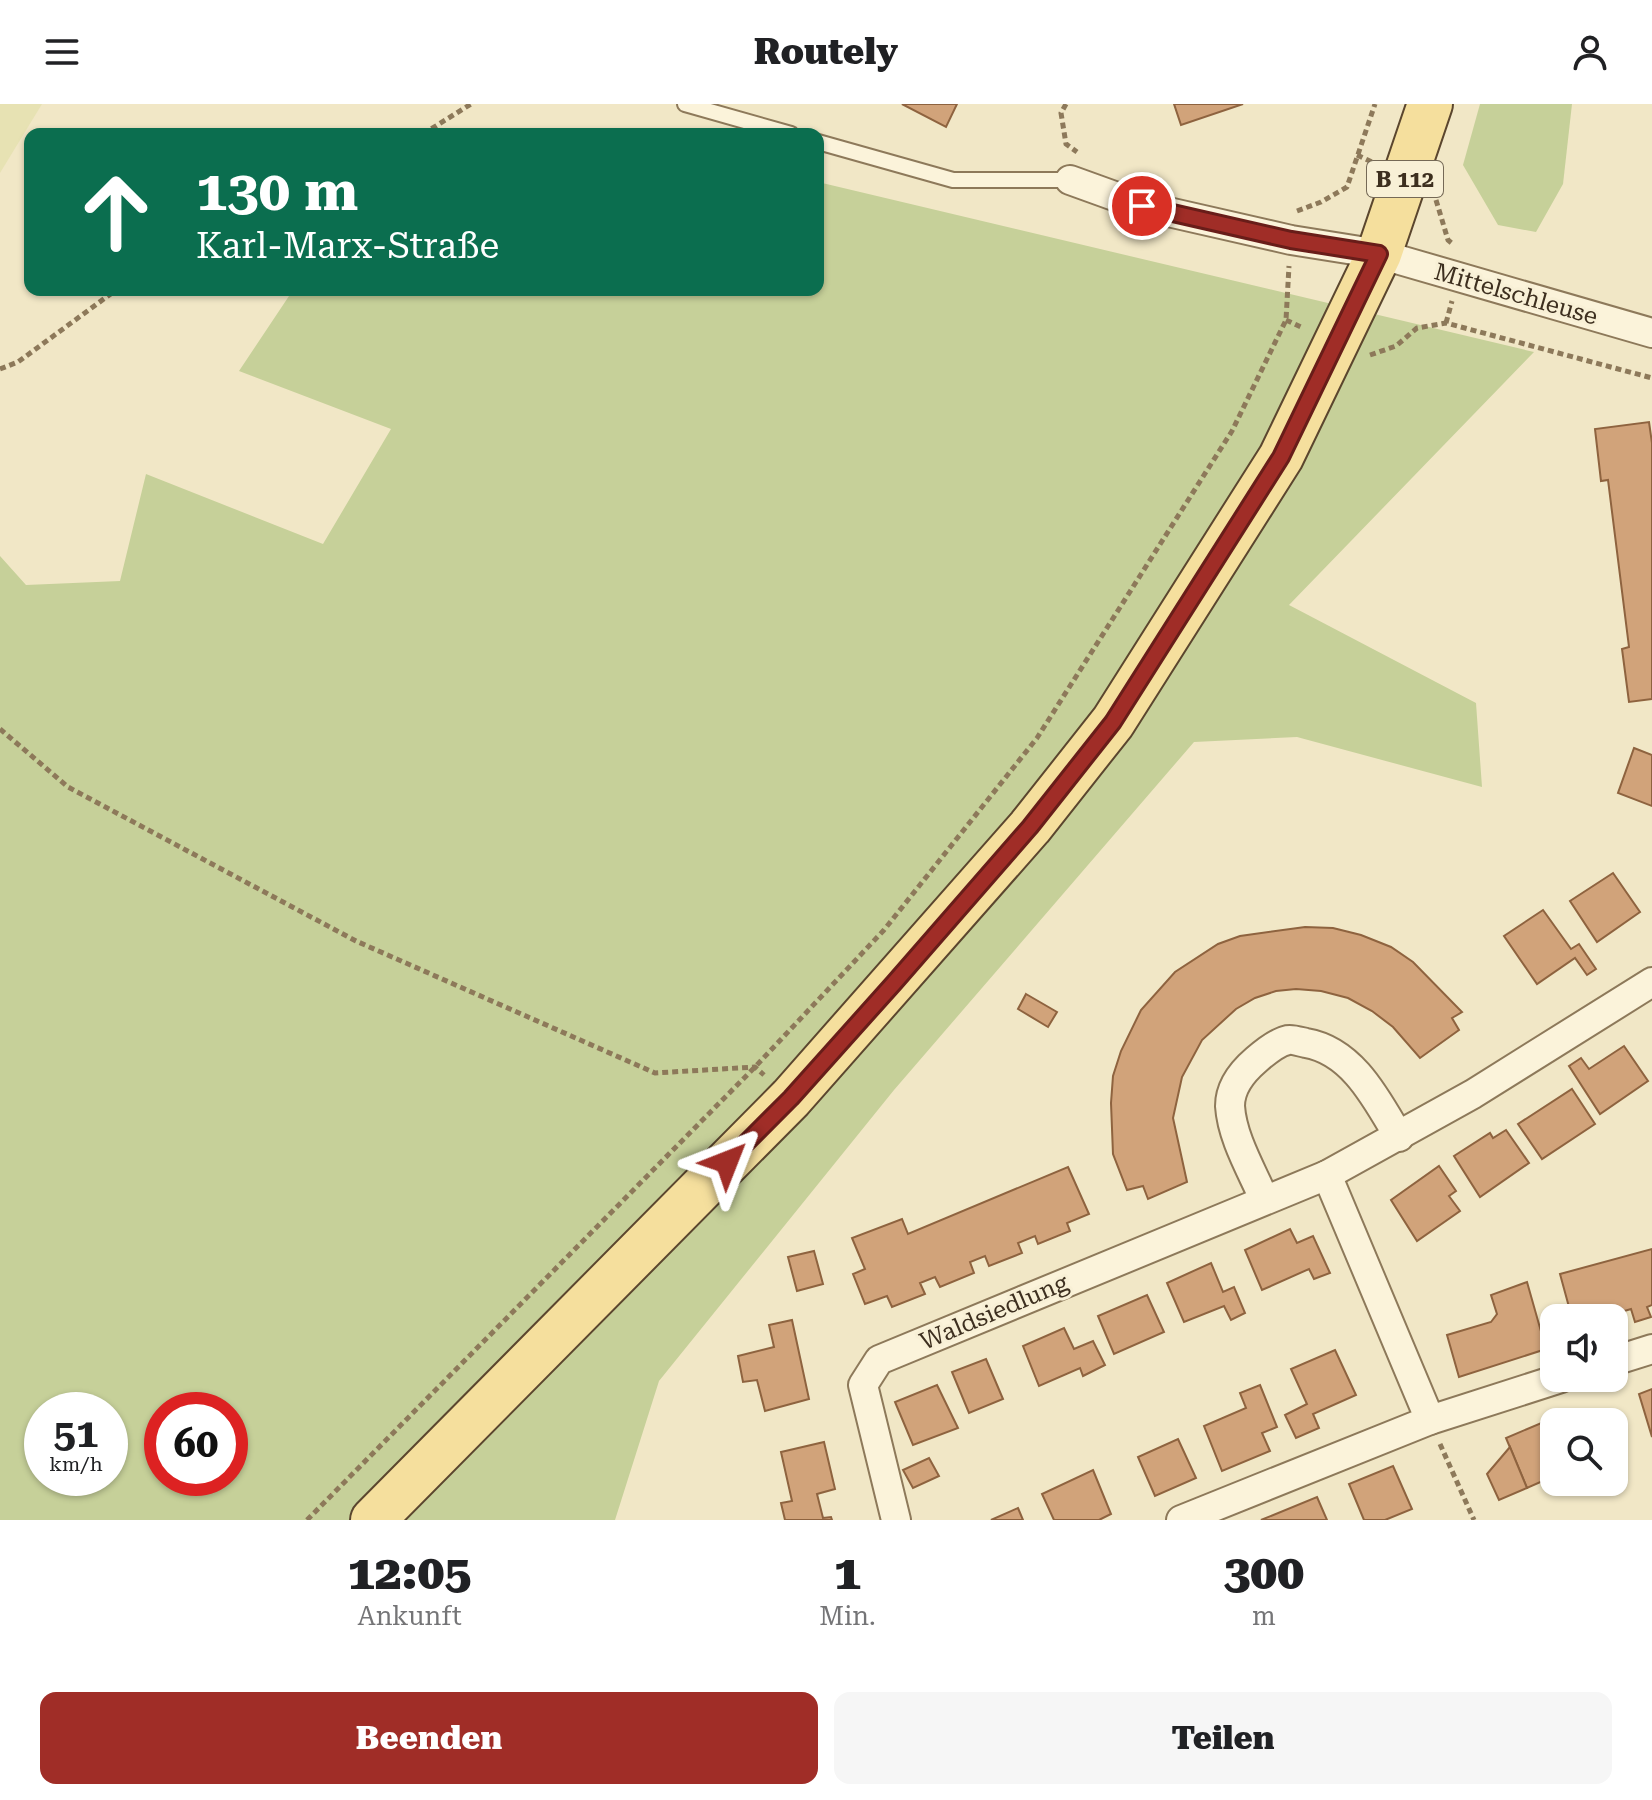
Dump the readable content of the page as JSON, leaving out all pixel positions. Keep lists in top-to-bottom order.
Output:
{
  "streets": {
    "main road": ["B 112"],
    "street": ["Mittelschleuse", "Waldsiedlung"]
  },
  "crossings": [
    ["B 112", "Mittelschleuse"]
  ],
  "page": {
    "header": "Routely",
    "turn": ["130 m", "Karl-Marx-Straße"],
    "speed": "51 km/h",
    "limit": "60",
    "eta": [
      "12:05",
      "Ankunft",
      "1",
      "Min.",
      "300",
      "m"
    ],
    "buttons": ["Beenden", "Teilen"]
  }
}
